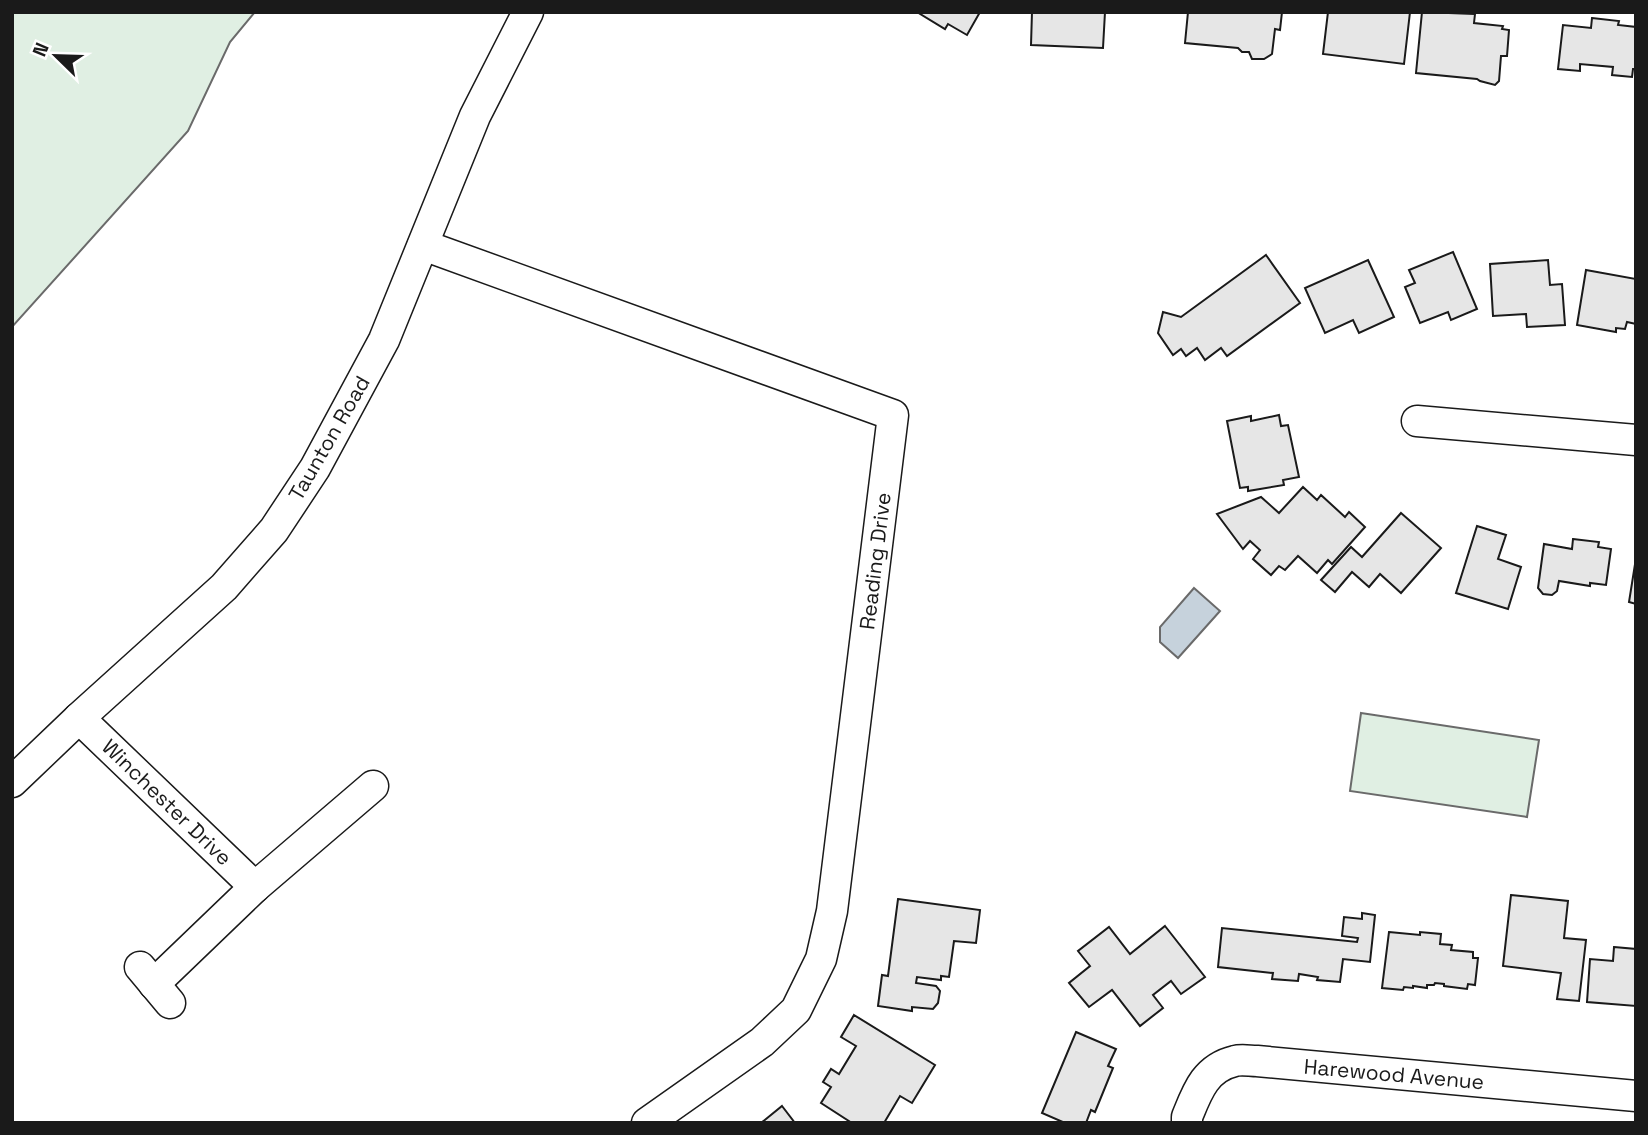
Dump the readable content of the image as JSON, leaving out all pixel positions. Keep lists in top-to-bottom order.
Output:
{
  "streets": {
    "street": [
      "Taunton Road",
      "Reading Drive",
      "Winchester Drive",
      "Harewood Avenue"
    ]
  },
  "crossings": [
    ["Taunton Road", "Reading Drive"],
    ["Taunton Road", "Winchester Drive"]
  ],
  "north": "top left"
}
